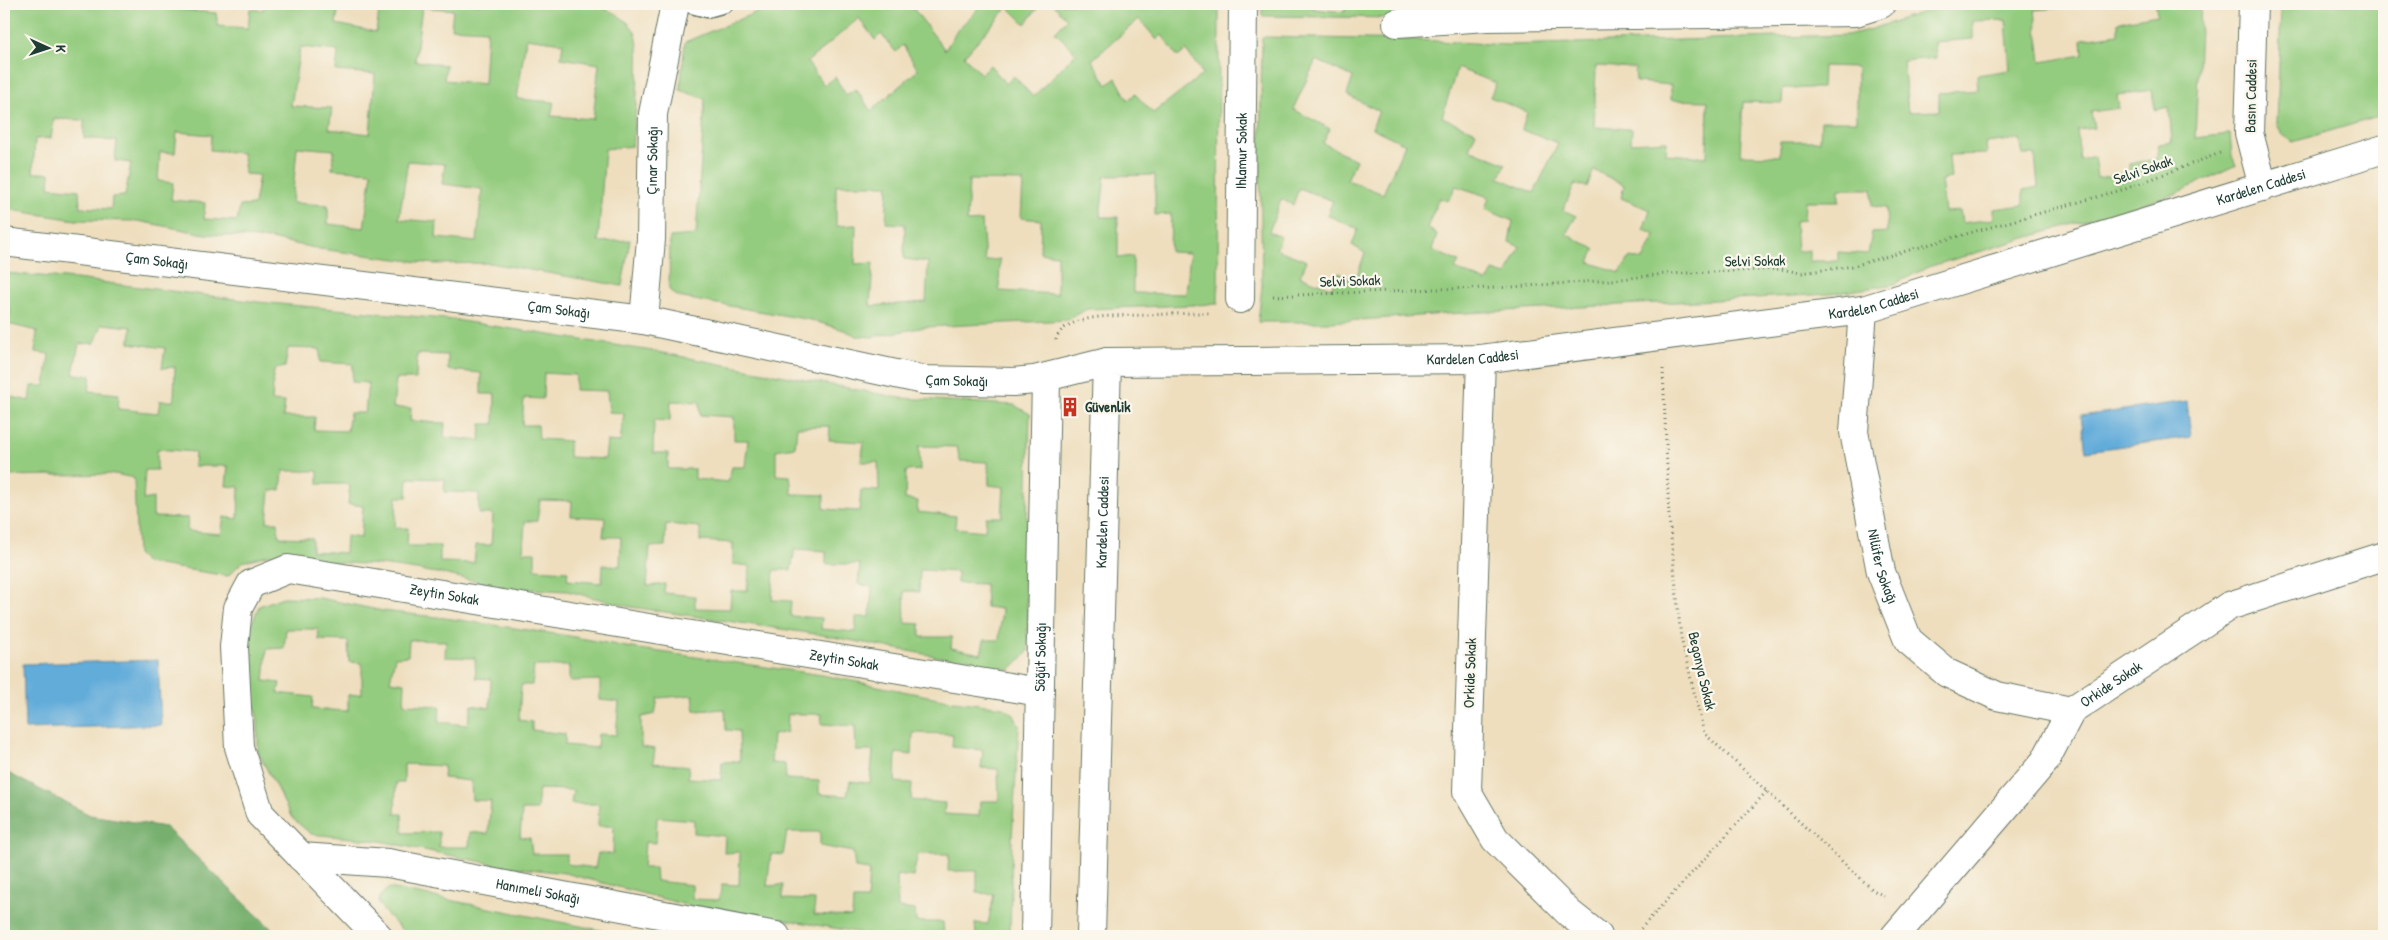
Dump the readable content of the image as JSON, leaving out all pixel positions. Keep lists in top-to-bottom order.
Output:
{
  "streets": {
    "street": [
      "Basın Caddesi",
      "Ihlamur Sokak",
      "Çınar Sokağı",
      "Kardelen Caddesi",
      "Çam Sokağı",
      "Nilüfer Sokağı",
      "Zeytin Sokak",
      "Söğüt Sokağı",
      "Orkide Sokak",
      "Hanımeli Sokağı"
    ],
    "path": ["Selvi Sokak", "Begonya Sokak"]
  },
  "crossings": [
    ["Basın Caddesi", "Selvi Sokak"],
    ["Basın Caddesi", "Kardelen Caddesi"],
    ["Ihlamur Sokak", "Selvi Sokak"],
    ["Çınar Sokağı", "Çam Sokağı"],
    ["Kardelen Caddesi", "Çam Sokağı"],
    ["Kardelen Caddesi", "Nilüfer Sokağı"],
    ["Kardelen Caddesi", "Begonya Sokak"],
    ["Kardelen Caddesi", "Orkide Sokak"],
    ["Çam Sokağı", "Söğüt Sokağı"],
    ["Nilüfer Sokağı", "Orkide Sokak"],
    ["Zeytin Sokak", "Söğüt Sokağı"],
    ["Zeytin Sokak", "Hanımeli Sokağı"],
    ["Begonya Sokak", "Orkide Sokak"]
  ],
  "places": {
    "building": ["Güvenlik"]
  },
  "north": "right"
}
